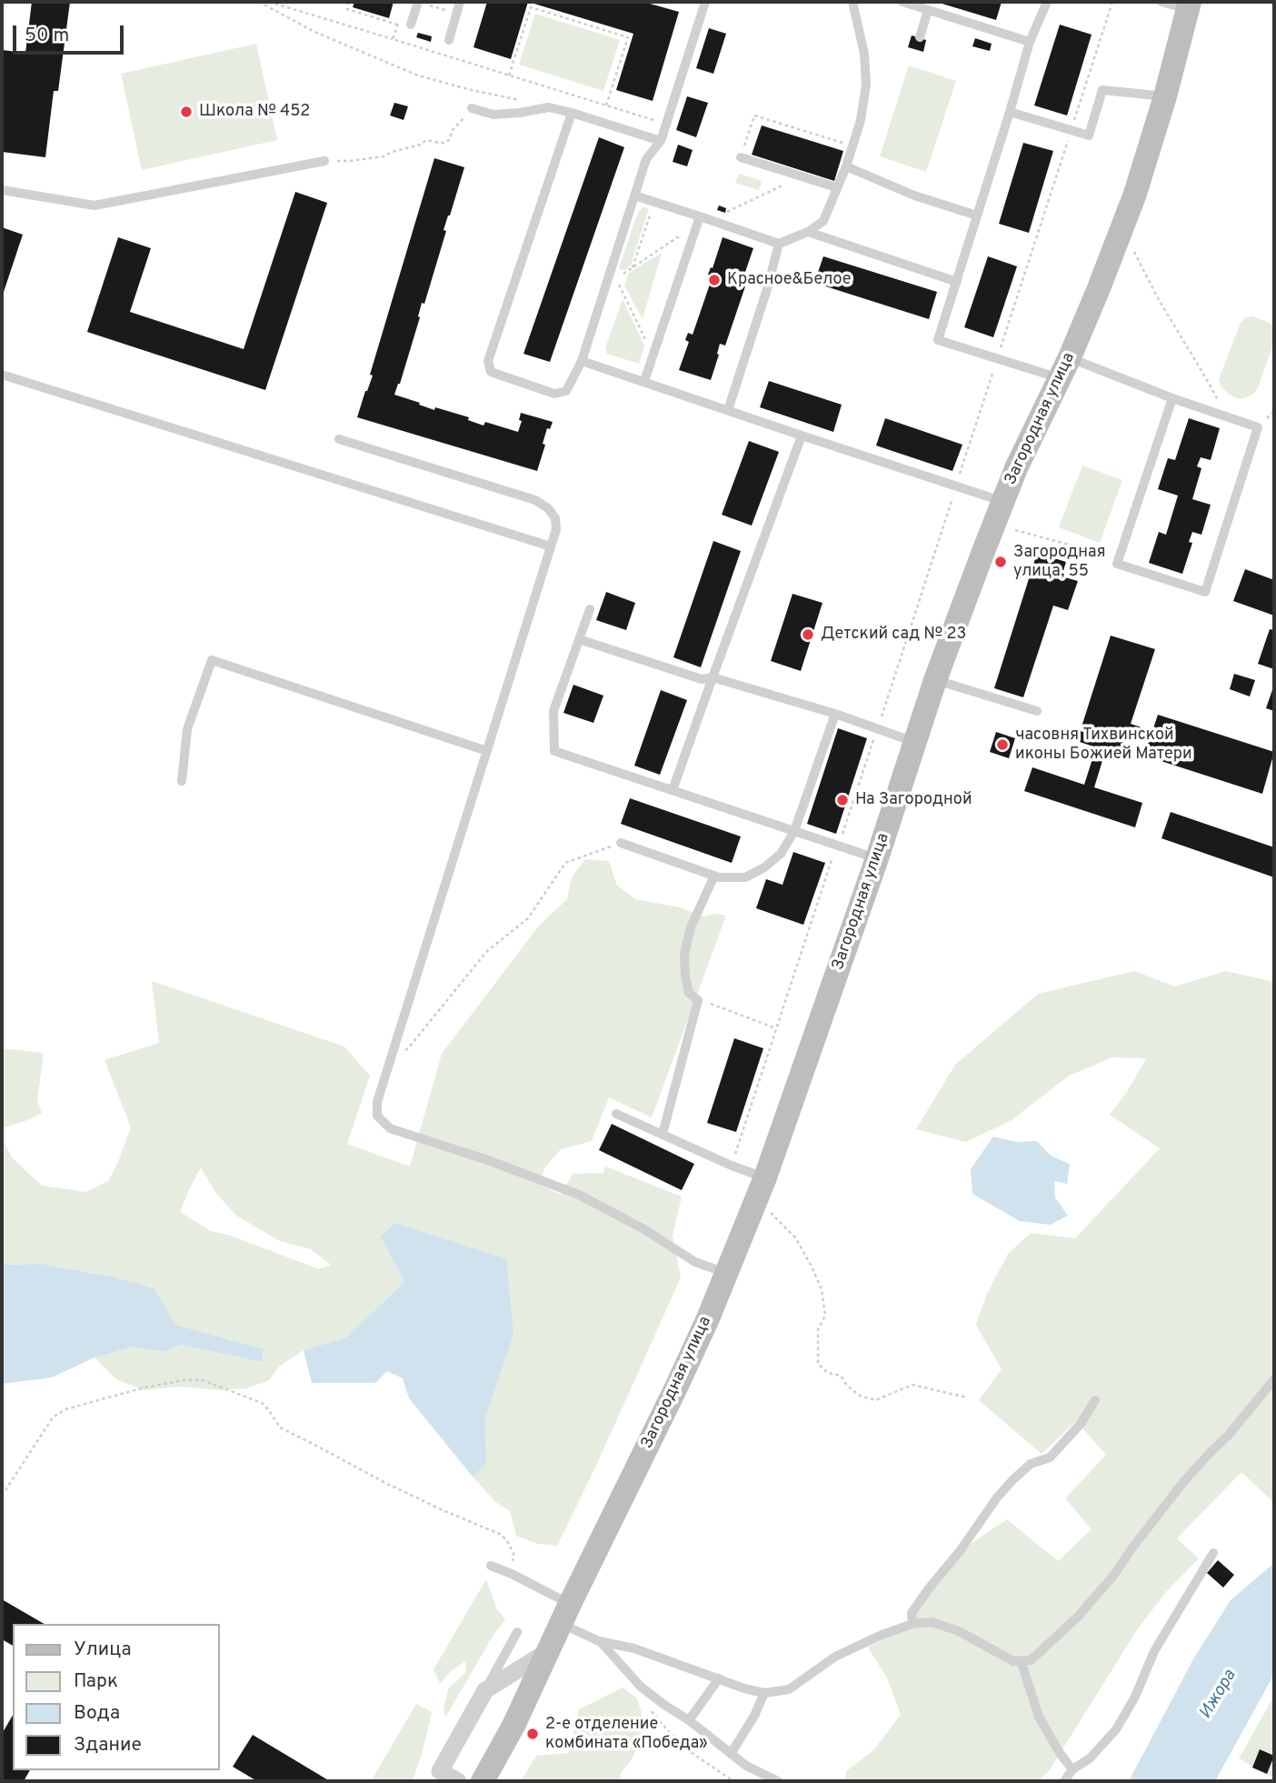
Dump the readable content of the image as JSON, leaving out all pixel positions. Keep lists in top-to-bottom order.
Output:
{
  "streets": {
    "main road": ["Загородная улица"]
  },
  "water": ["Ижора"],
  "places": [
    "Школа № 452",
    "Красное&Белое",
    "Загородная улица, 55",
    "Детский сад № 23",
    "часовня Тихвинской иконы Божией Матери",
    "На Загородной",
    "2-е отделение комбината «Победа»"
  ],
  "legend": [
    "Улица",
    "Парк",
    "Вода",
    "Здание"
  ],
  "scale_bar": "50 m"
}
